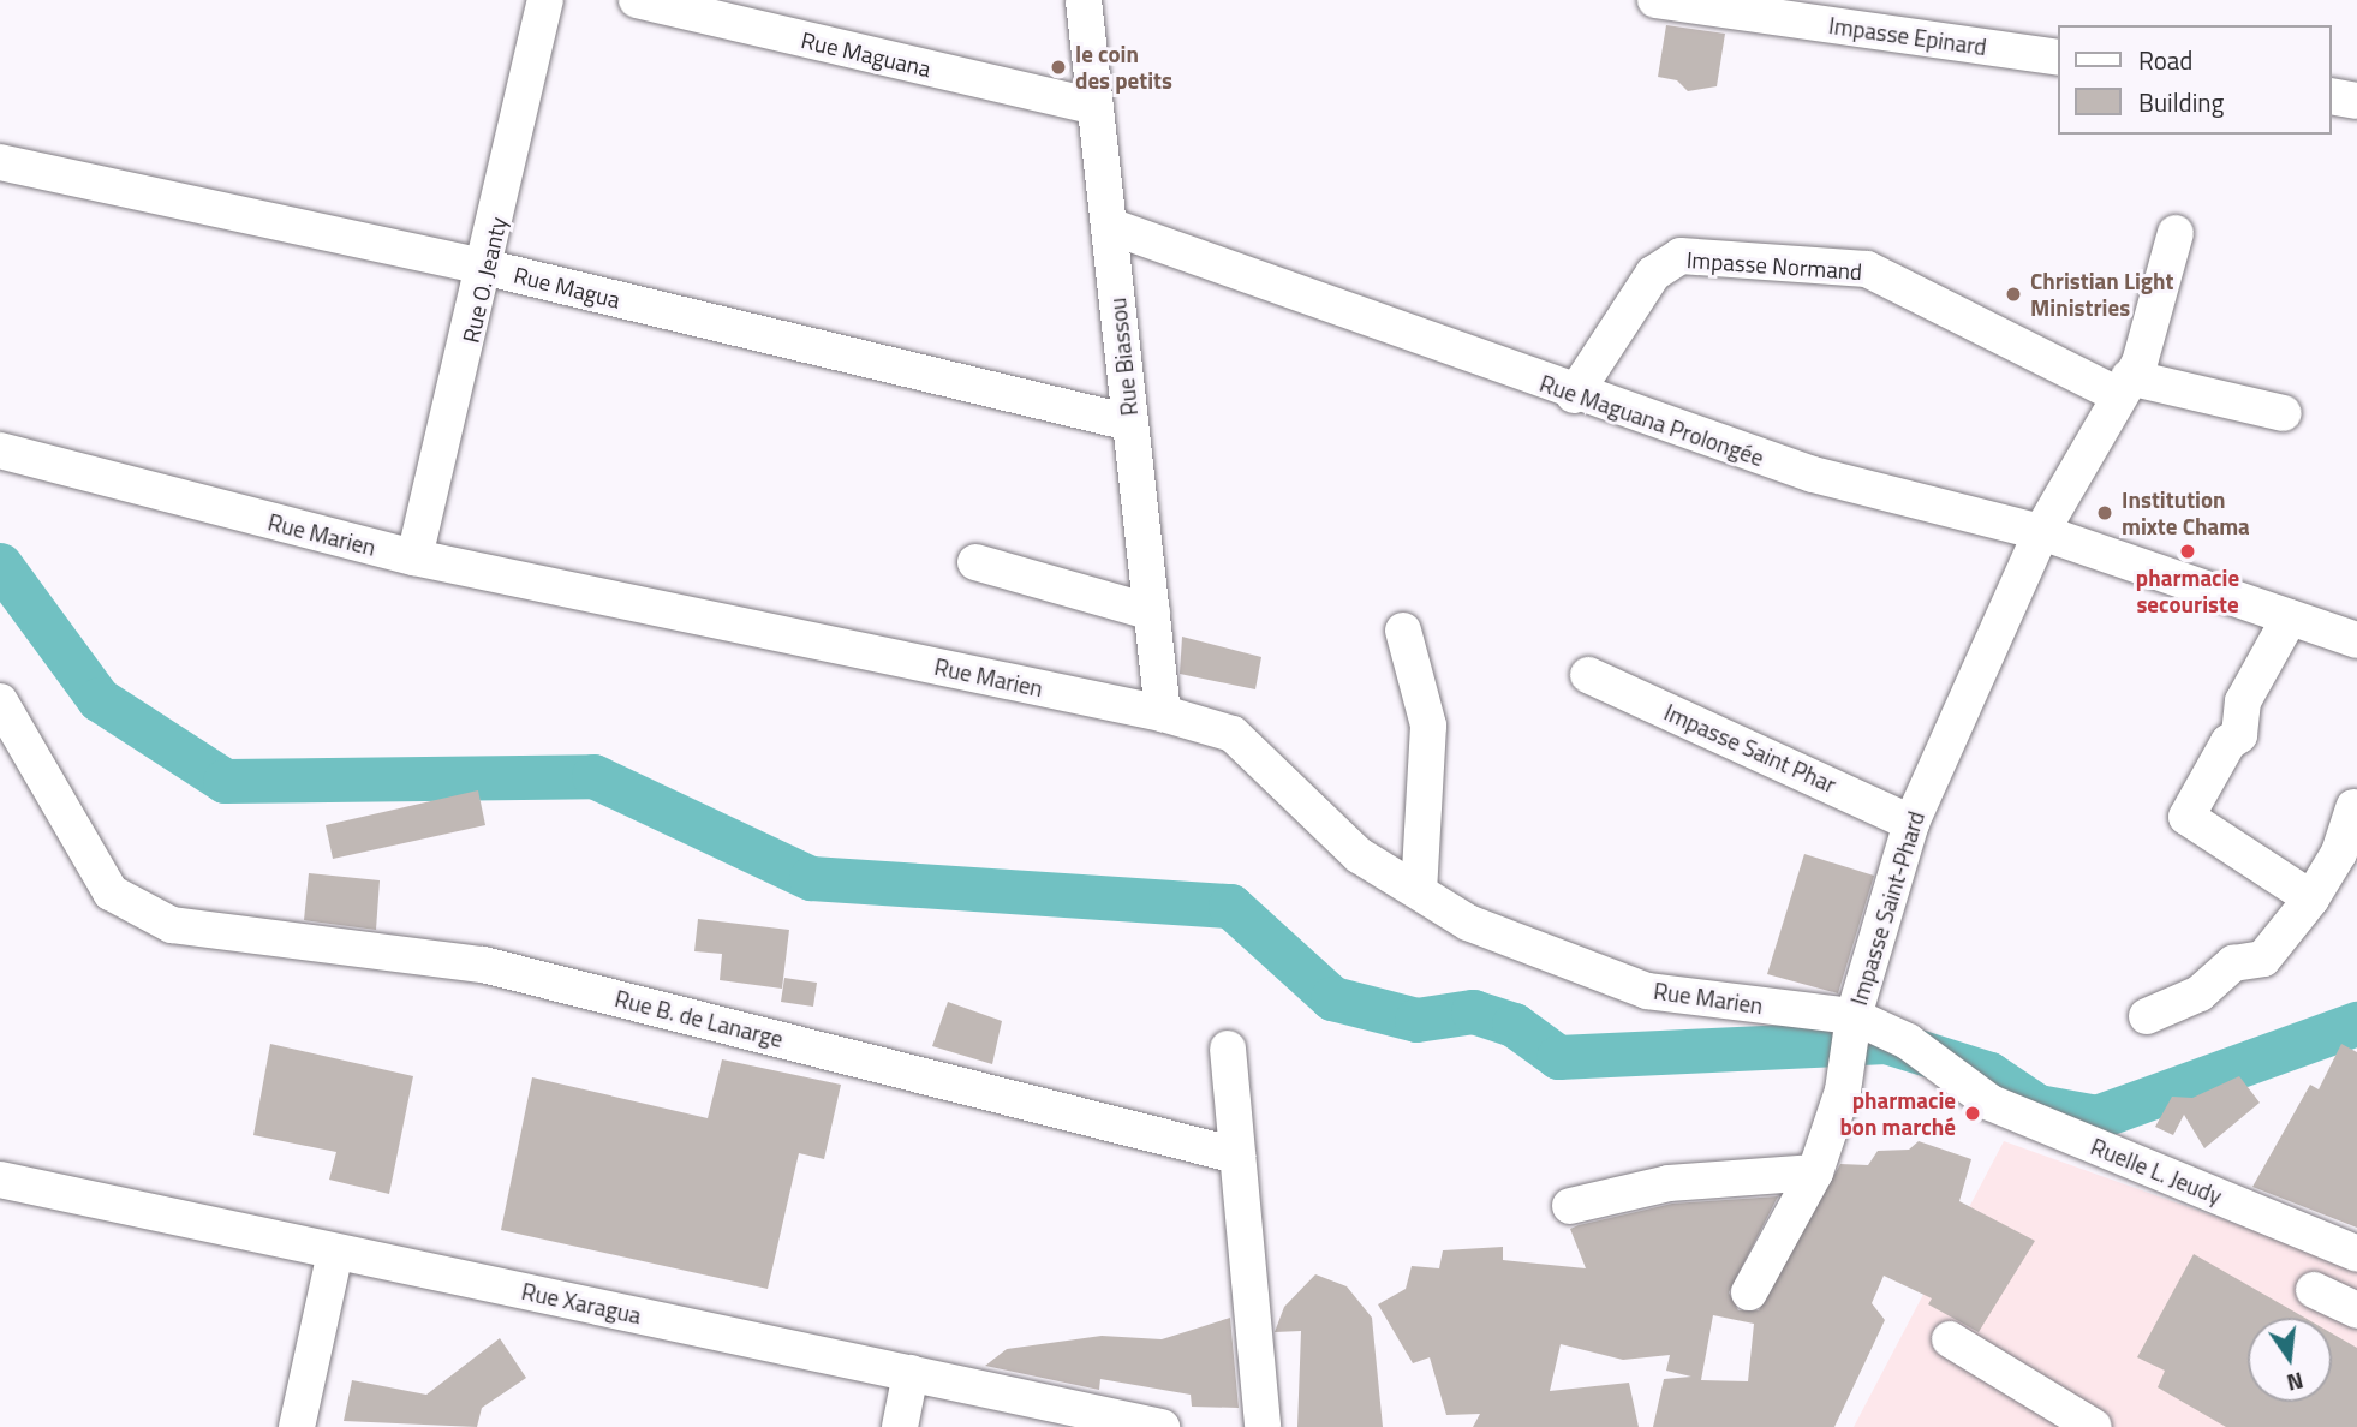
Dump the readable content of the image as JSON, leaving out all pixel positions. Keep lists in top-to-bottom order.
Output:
{
  "streets": {
    "street": [
      "Impasse Epinard",
      "Rue Maguana",
      "Impasse Normand",
      "Rue O. Jeanty",
      "Rue Magua",
      "Rue Biassou",
      "Rue Maguana Prolongée",
      "Rue Marien",
      "Impasse Saint Phar",
      "Impasse Saint-Phard",
      "Rue B. de Lanarge",
      "Ruelle L. Jeudy",
      "Rue Xaragua"
    ]
  },
  "crossings": [
    ["Rue Maguana", "Rue Biassou"],
    ["Impasse Normand", "Rue Maguana Prolongée"],
    ["Impasse Normand", "Impasse Saint-Phard"],
    ["Rue O. Jeanty", "Rue Magua"],
    ["Rue O. Jeanty", "Rue Marien"],
    ["Rue Magua", "Rue Biassou"],
    ["Rue Biassou", "Rue Maguana Prolongée"],
    ["Rue Biassou", "Rue Marien"],
    ["Rue Maguana Prolongée", "Impasse Saint-Phard"],
    ["Rue Marien", "Impasse Saint-Phard"],
    ["Rue Marien", "Ruelle L. Jeudy"],
    ["Impasse Saint Phar", "Impasse Saint-Phard"]
  ],
  "places": [
    "le coin des petits",
    "Christian Light Ministries",
    "Institution mixte Chama",
    "pharmacie secouriste",
    "pharmacie bon marché"
  ],
  "legend": ["Road", "Building"],
  "north": "bottom"
}
